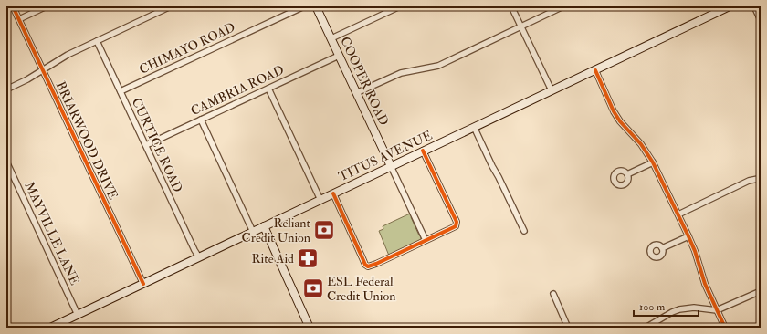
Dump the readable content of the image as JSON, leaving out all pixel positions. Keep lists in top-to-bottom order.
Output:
{
  "streets": {
    "main road": ["COOPER ROAD", "TITUS AVENUE"],
    "street": [
      "CHIMAYO ROAD",
      "CAMBRIA ROAD",
      "BRIARWOOD DRIVE",
      "CURTICE ROAD",
      "MAYVILLE LANE"
    ]
  },
  "crossings": [
    ["CHIMAYO ROAD", "CURTICE ROAD"],
    ["COOPER ROAD", "CAMBRIA ROAD"],
    ["COOPER ROAD", "TITUS AVENUE"],
    ["CAMBRIA ROAD", "CURTICE ROAD"],
    ["BRIARWOOD DRIVE", "TITUS AVENUE"],
    ["CURTICE ROAD", "TITUS AVENUE"],
    ["TITUS AVENUE", "MAYVILLE LANE"]
  ],
  "places": {
    "bank": ["Reliant Credit Union", "ESL Federal Credit Union"],
    "pharmacy": ["Rite Aid"]
  },
  "scale_bar": "100 m"
}
